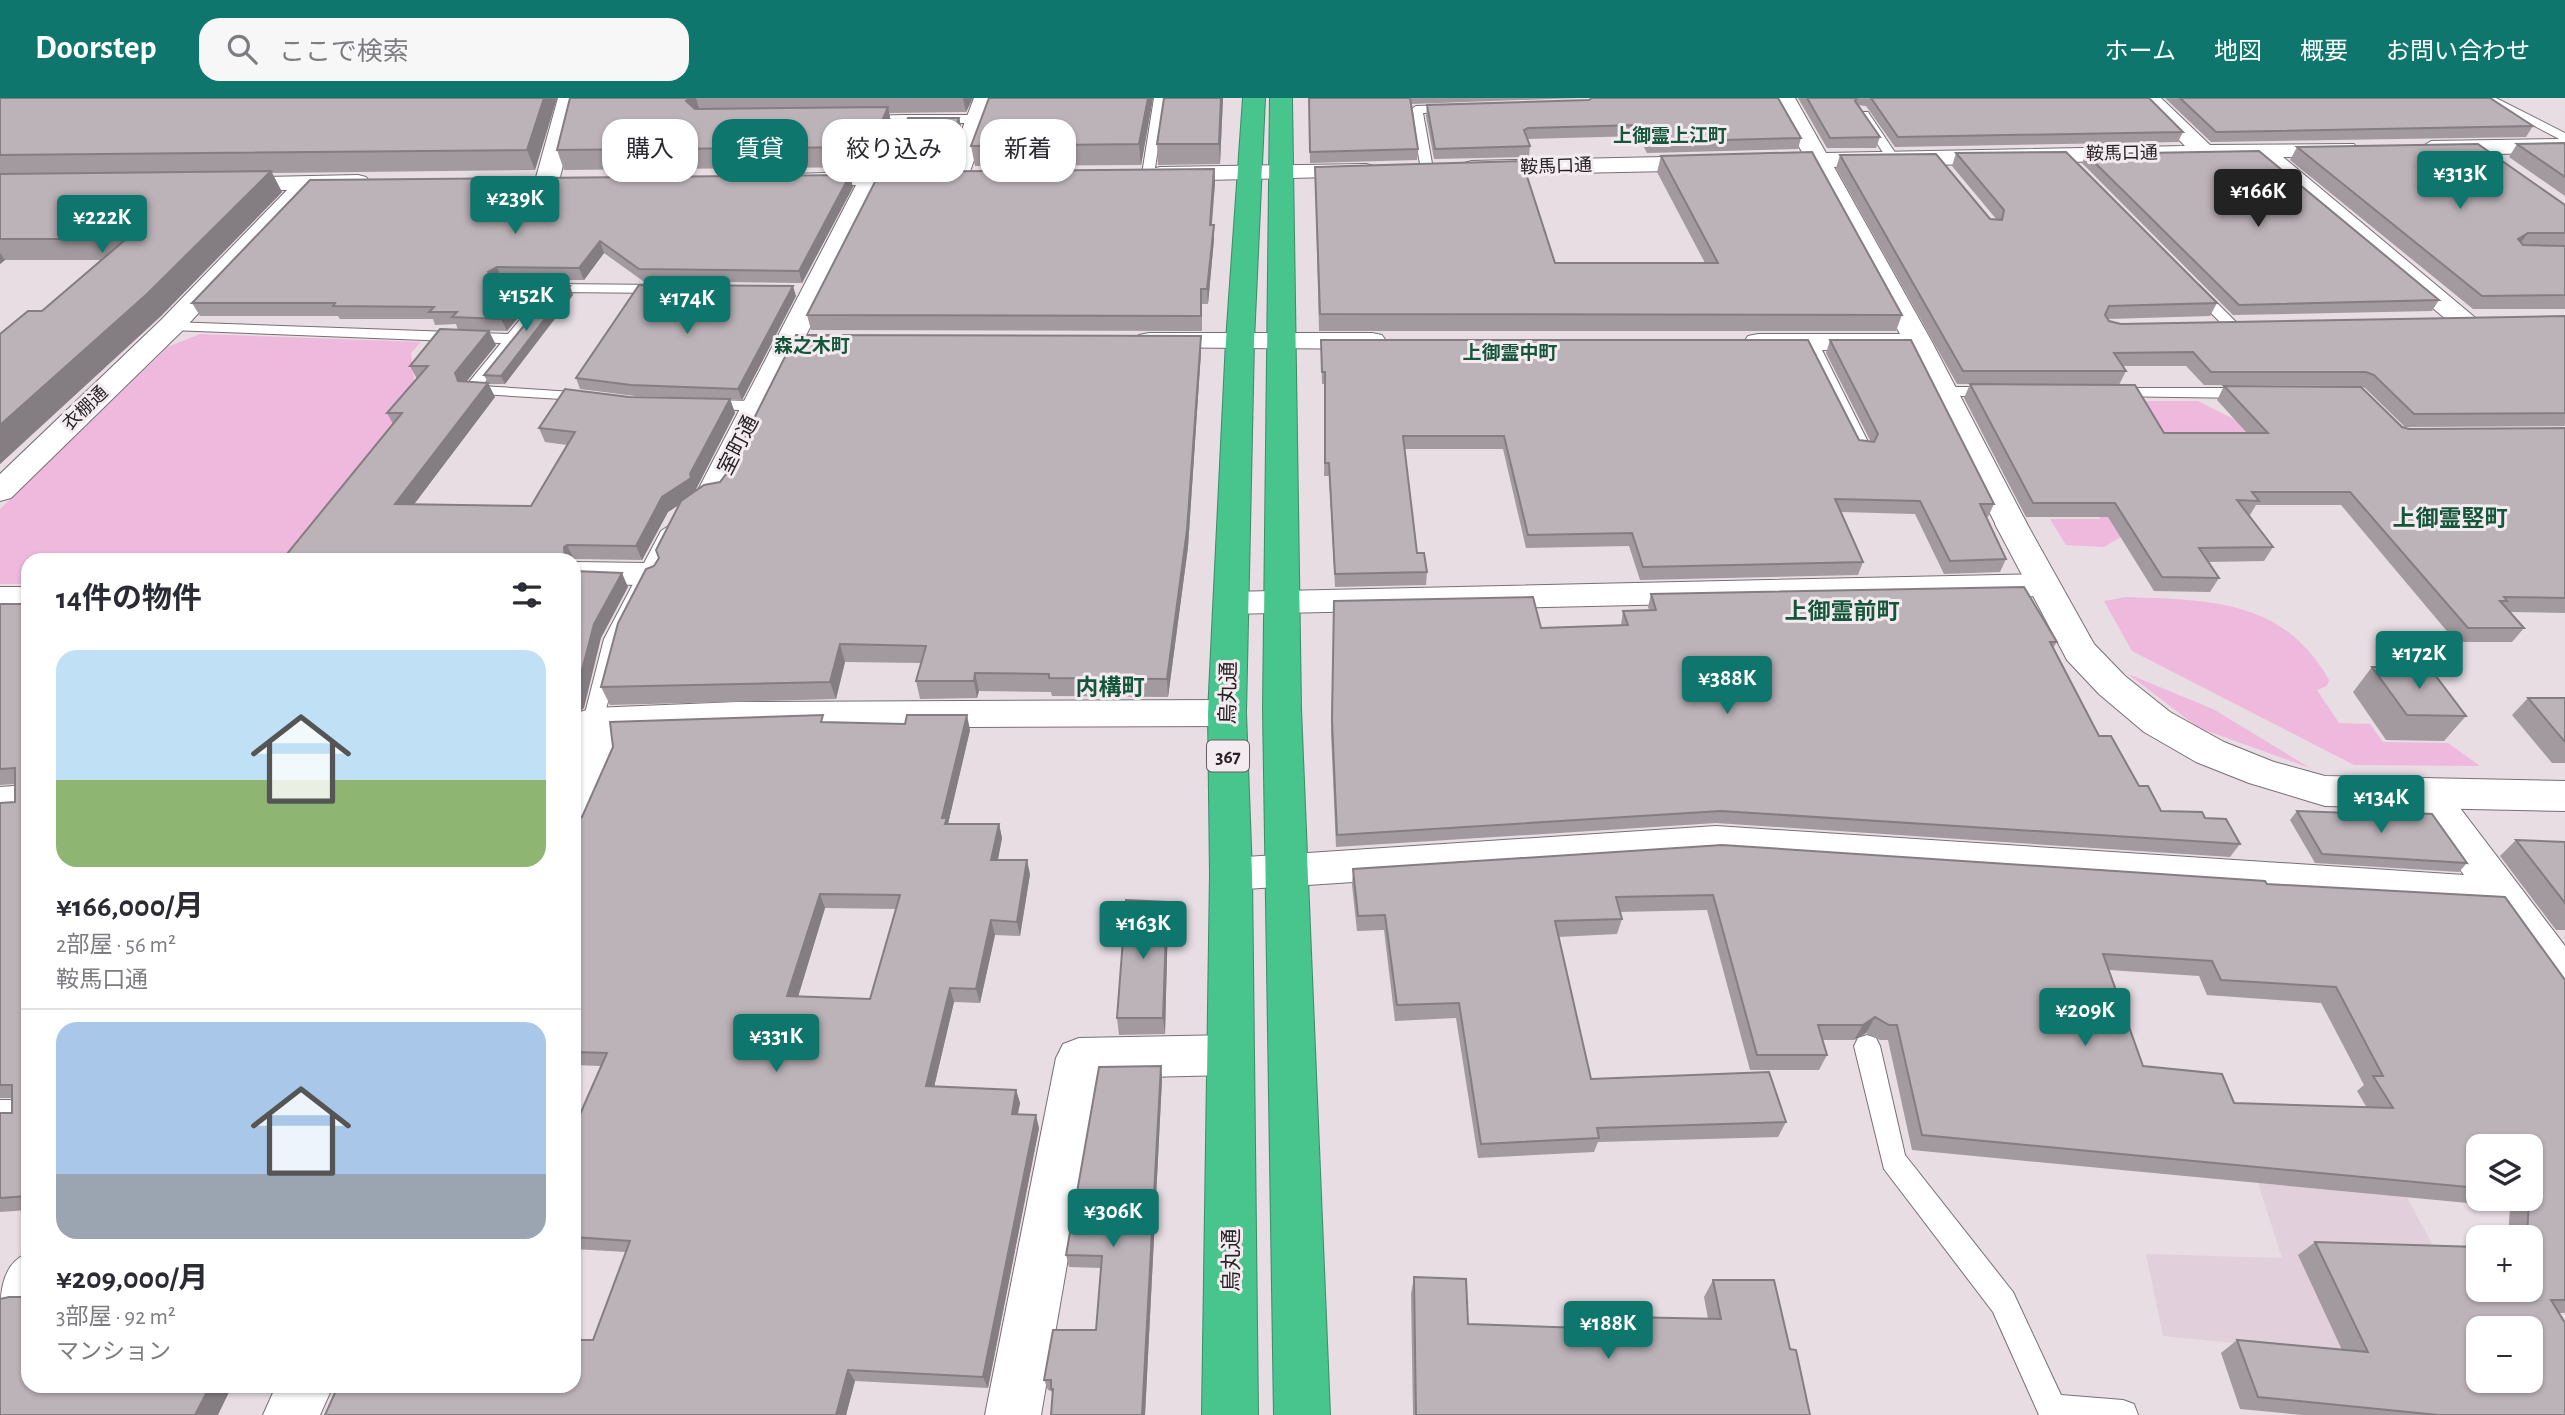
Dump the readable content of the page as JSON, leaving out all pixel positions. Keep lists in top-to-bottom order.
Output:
{
  "streets": {
    "highway": ["烏丸通", "367"],
    "street": ["鞍馬口通", "衣棚通", "室町通"]
  },
  "crossings": [
    ["鞍馬口通", "烏丸通"]
  ],
  "districts": [
    "上御霊上江町",
    "森之木町",
    "上御霊中町",
    "上御霊竪町",
    "上御霊前町",
    "内構町"
  ],
  "page": {
    "header": "Doorstep",
    "search": "ここで検索",
    "nav": [
      "ホーム",
      "地図",
      "概要",
      "お問い合わせ"
    ],
    "chip": [
      "購入",
      "賃貸",
      "絞り込み",
      "新着"
    ],
    "price": [
      "¥313K",
      "¥166K",
      "¥239K",
      "¥222K",
      "¥152K",
      "¥174K",
      "¥172K",
      "¥388K",
      "¥134K",
      "¥163K",
      "¥209K",
      "¥331K",
      "¥306K",
      "¥188K"
    ],
    "heading": "14件の物件",
    "list": [
      {
        "name": "¥166,000/月",
        "note": "2部屋 · 56 m² · 鞍馬口通"
      },
      {
        "name": "¥209,000/月",
        "note": "3部屋 · 92 m² · マンション"
      }
    ],
    "map_buttons": ["+", "−"]
  }
}
